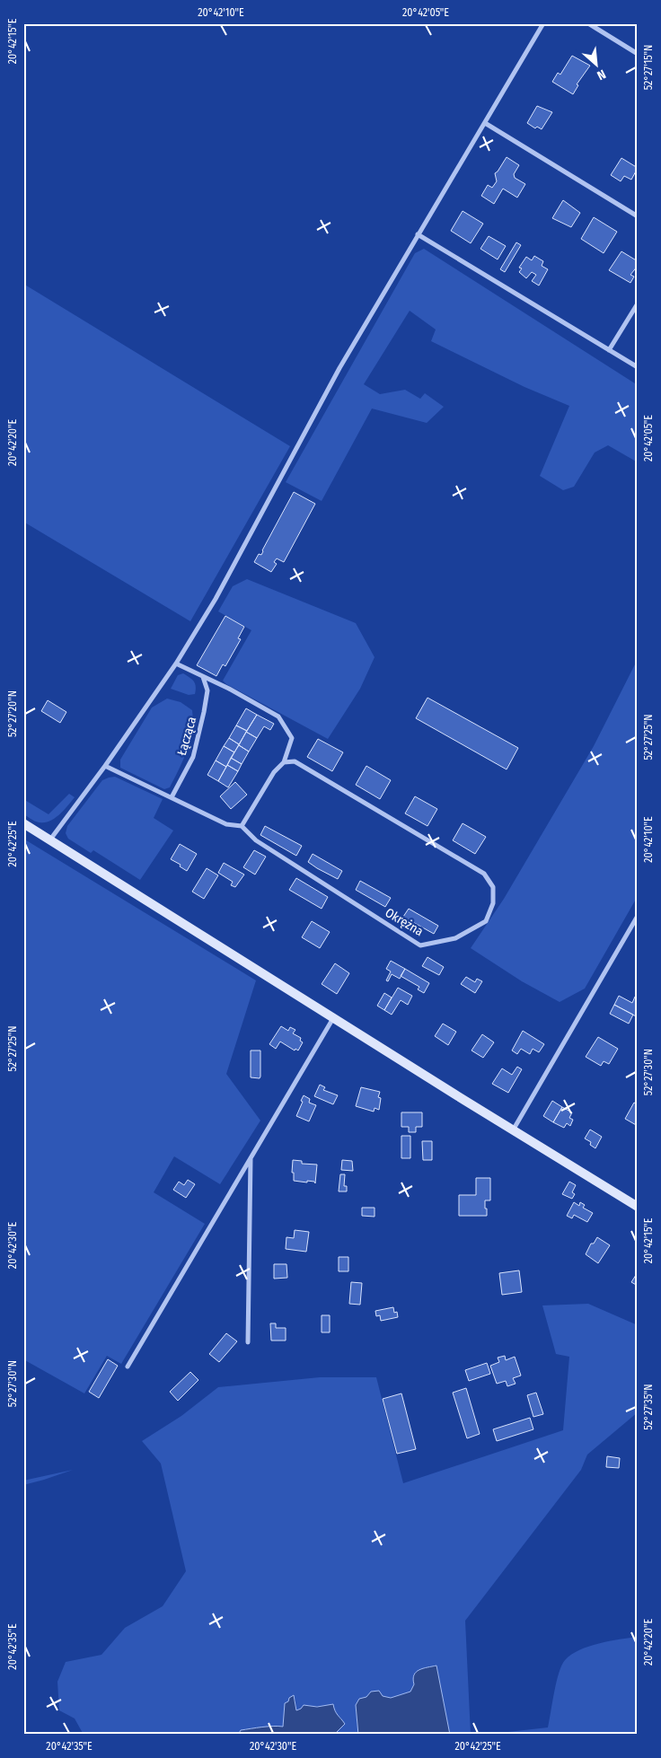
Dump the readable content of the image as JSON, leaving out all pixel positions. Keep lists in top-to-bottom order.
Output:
{
  "streets": {
    "street": ["Łącząca", "Okrężna"]
  },
  "north": "bottom right",
  "coordinates": [
    "20°42'10\"E",
    "20°42'05\"E",
    "20°42'15\"E",
    "52°27'15\"N",
    "20°42'20\"E",
    "52°27'20\"N",
    "52°27'25\"N",
    "20°42'25\"E",
    "52°27'30\"N",
    "20°42'30\"E",
    "52°27'35\"N",
    "20°42'35\"E"
  ]
}
